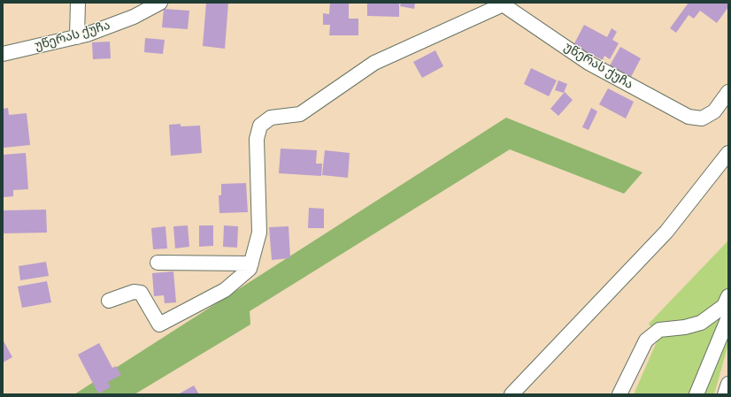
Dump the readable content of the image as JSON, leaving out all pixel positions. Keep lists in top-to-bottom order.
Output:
{
  "streets": {
    "street": ["უწერას ქუჩა"]
  }
}
